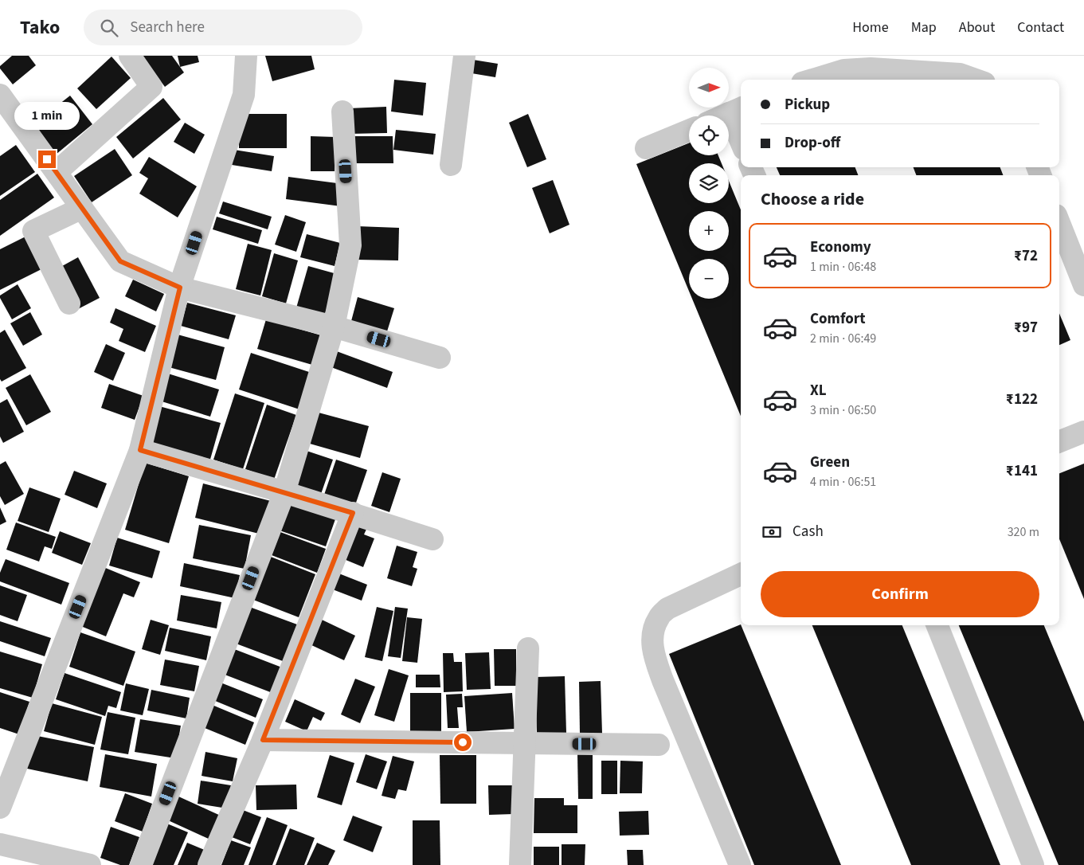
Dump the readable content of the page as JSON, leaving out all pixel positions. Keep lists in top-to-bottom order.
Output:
{
  "north": "right",
  "page": {
    "header": "Tako",
    "search": "Search here",
    "nav": [
      "Home",
      "Map",
      "About",
      "Contact"
    ],
    "map_buttons": ["+", "−"],
    "banner": ["Pickup", "Drop-off"],
    "bubble": "1 min",
    "heading": "Choose a ride",
    "list": [
      {
        "name": "Economy",
        "note": "1 min · 06:48",
        "value": "₹72"
      },
      {
        "name": "Comfort",
        "note": "2 min · 06:49",
        "value": "₹97"
      },
      {
        "name": "XL",
        "note": "3 min · 06:50",
        "value": "₹122"
      },
      {
        "name": "Green",
        "note": "4 min · 06:51",
        "value": "₹141"
      }
    ],
    "pay": ["Cash", "320 m"],
    "buttons": "Confirm"
  }
}
